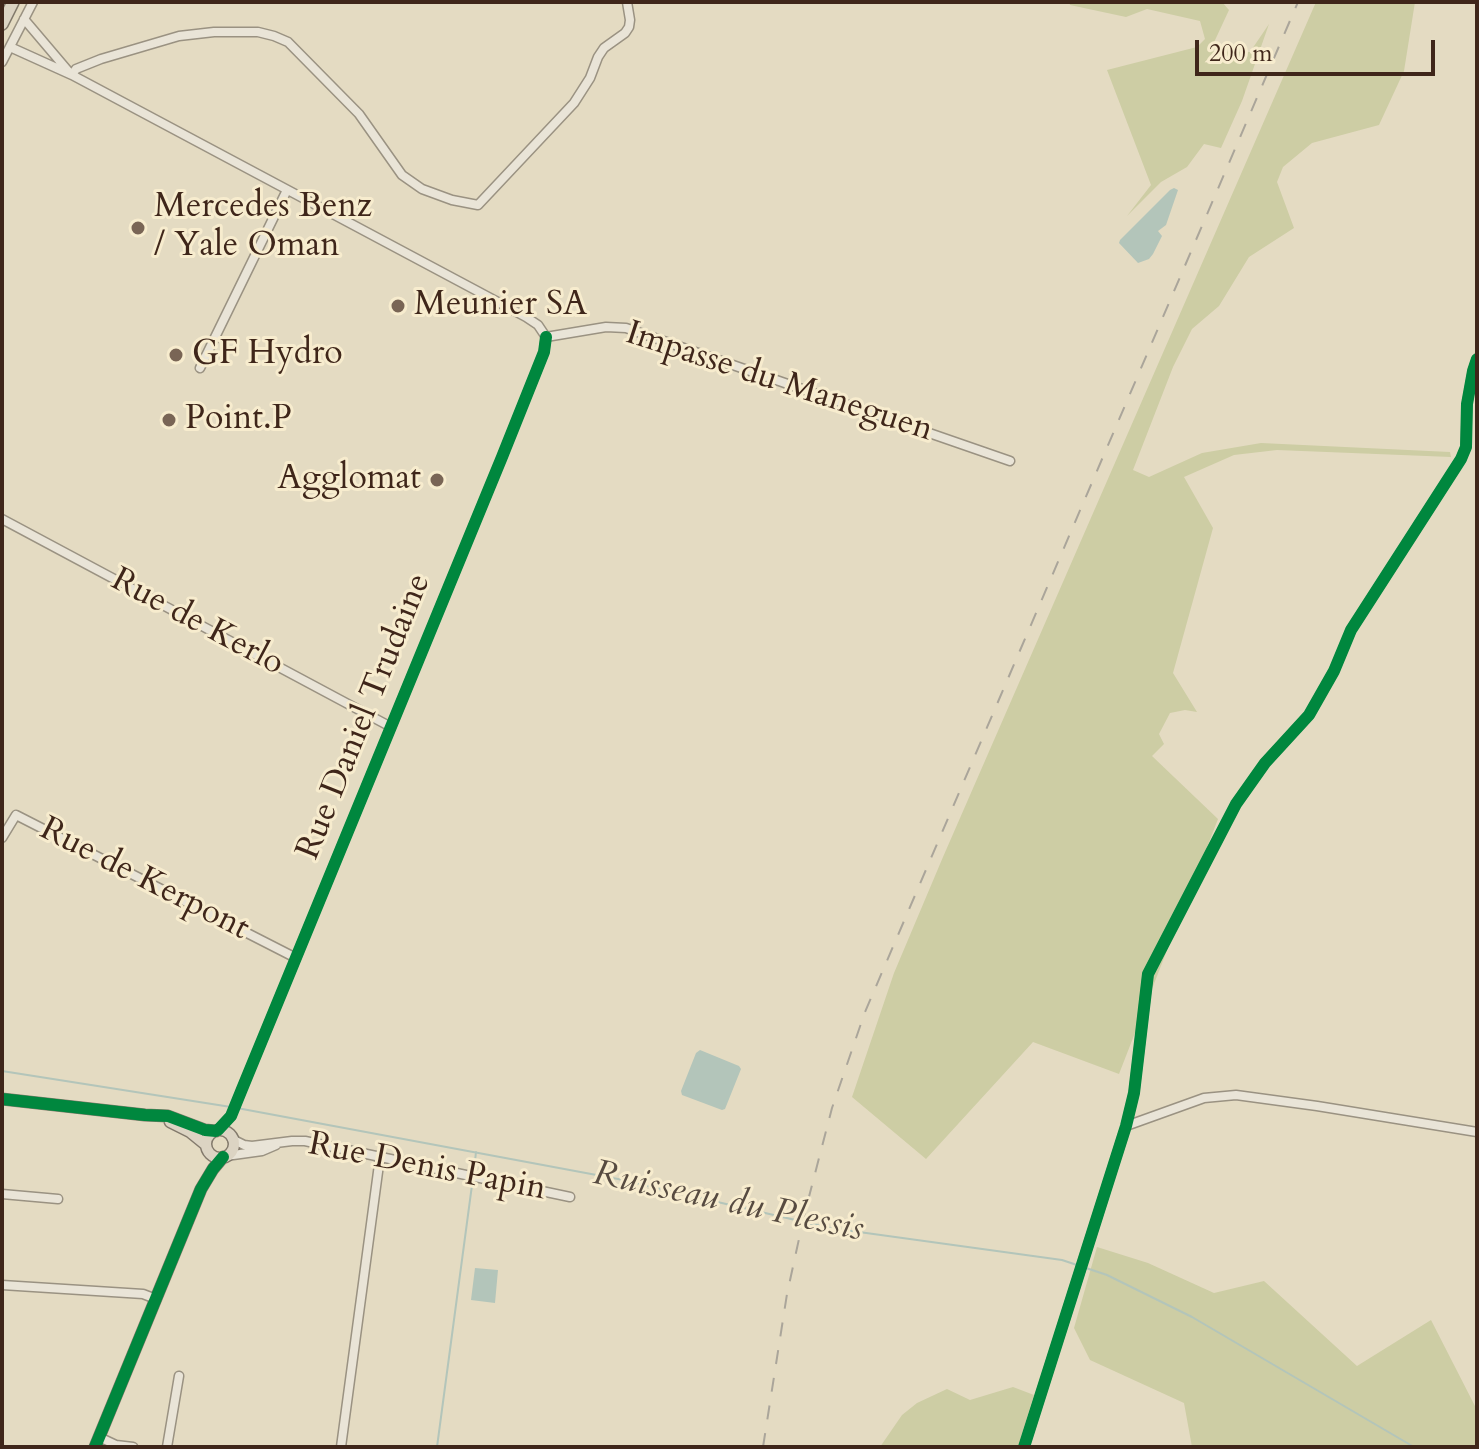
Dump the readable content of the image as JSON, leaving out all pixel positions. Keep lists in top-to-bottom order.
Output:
{
  "streets": {
    "street": [
      "Impasse du Maneguen",
      "Rue de Kerlo",
      "Rue Daniel Trudaine",
      "Rue de Kerpont",
      "Rue Denis Papin"
    ]
  },
  "crossings": [
    ["Impasse du Maneguen", "Rue Daniel Trudaine"],
    ["Rue de Kerlo", "Rue Daniel Trudaine"],
    ["Rue Daniel Trudaine", "Rue de Kerpont"],
    ["Rue Daniel Trudaine", "Rue Denis Papin"]
  ],
  "water": ["Ruisseau du Plessis"],
  "places": [
    "Mercedes Benz / Yale Oman",
    "Meunier SA",
    "GF Hydro",
    "Point.P",
    "Agglomat"
  ],
  "scale_bar": "200 m"
}
